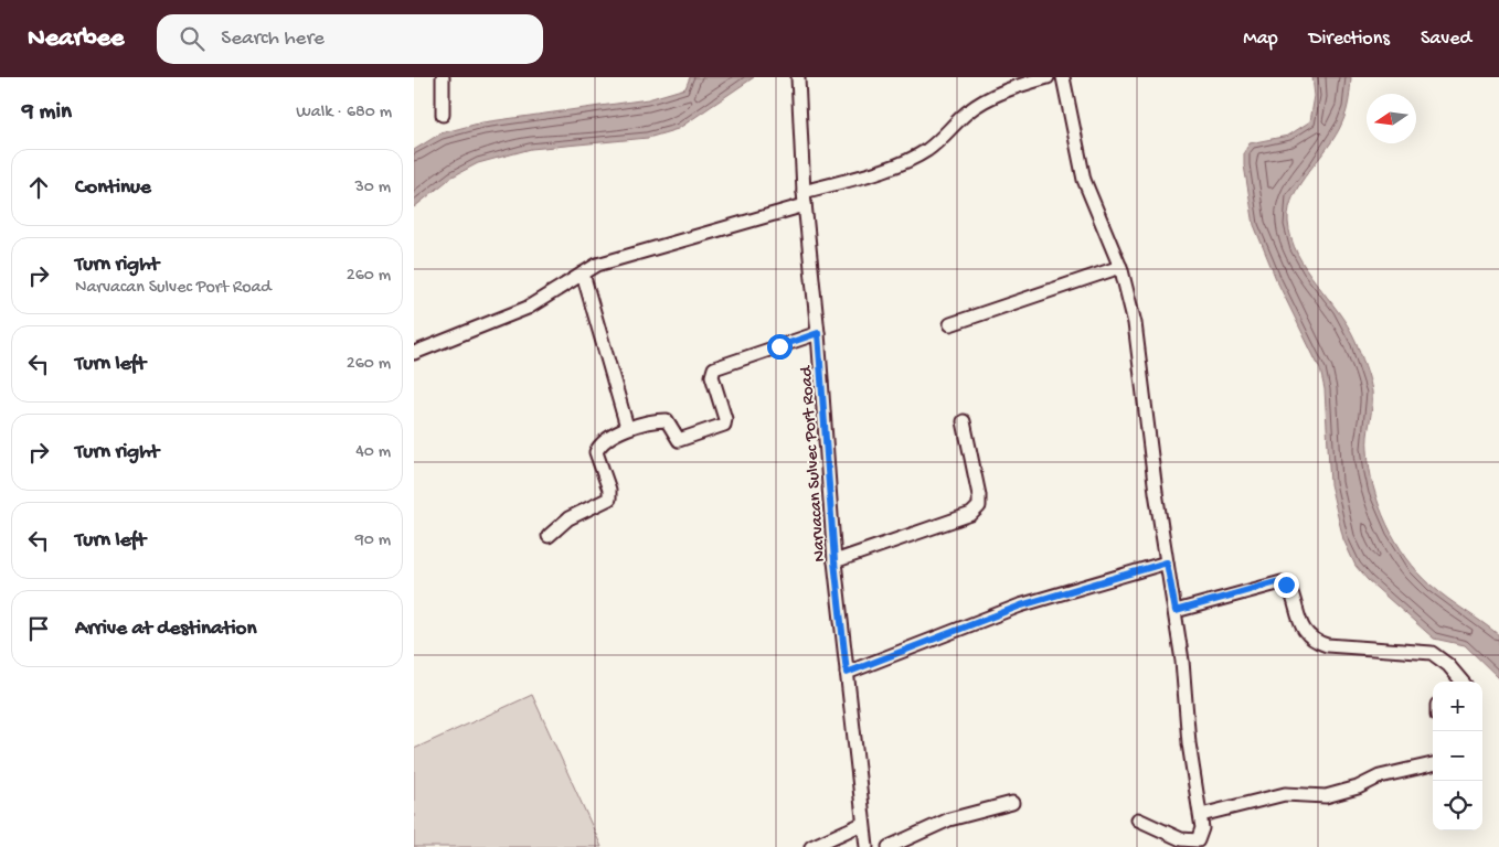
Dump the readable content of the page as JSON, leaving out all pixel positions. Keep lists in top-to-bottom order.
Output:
{
  "streets": {
    "street": ["Narvacan Sulvec Port Road"]
  },
  "north": "left",
  "page": {
    "header": "Nearbee",
    "search": "Search here",
    "nav": ["Map", "Directions", "Saved"],
    "heading": ["9 min", "Walk · 680 m"],
    "list": [
      ["Continue", "30 m"],
      ["Turn right", "Narvacan Sulvec Port Road", "260 m"],
      ["Turn left", "260 m"],
      ["Turn right", "40 m"],
      ["Turn left", "90 m"],
      "Arrive at destination"
    ],
    "map_buttons": ["+", "−"]
  }
}
